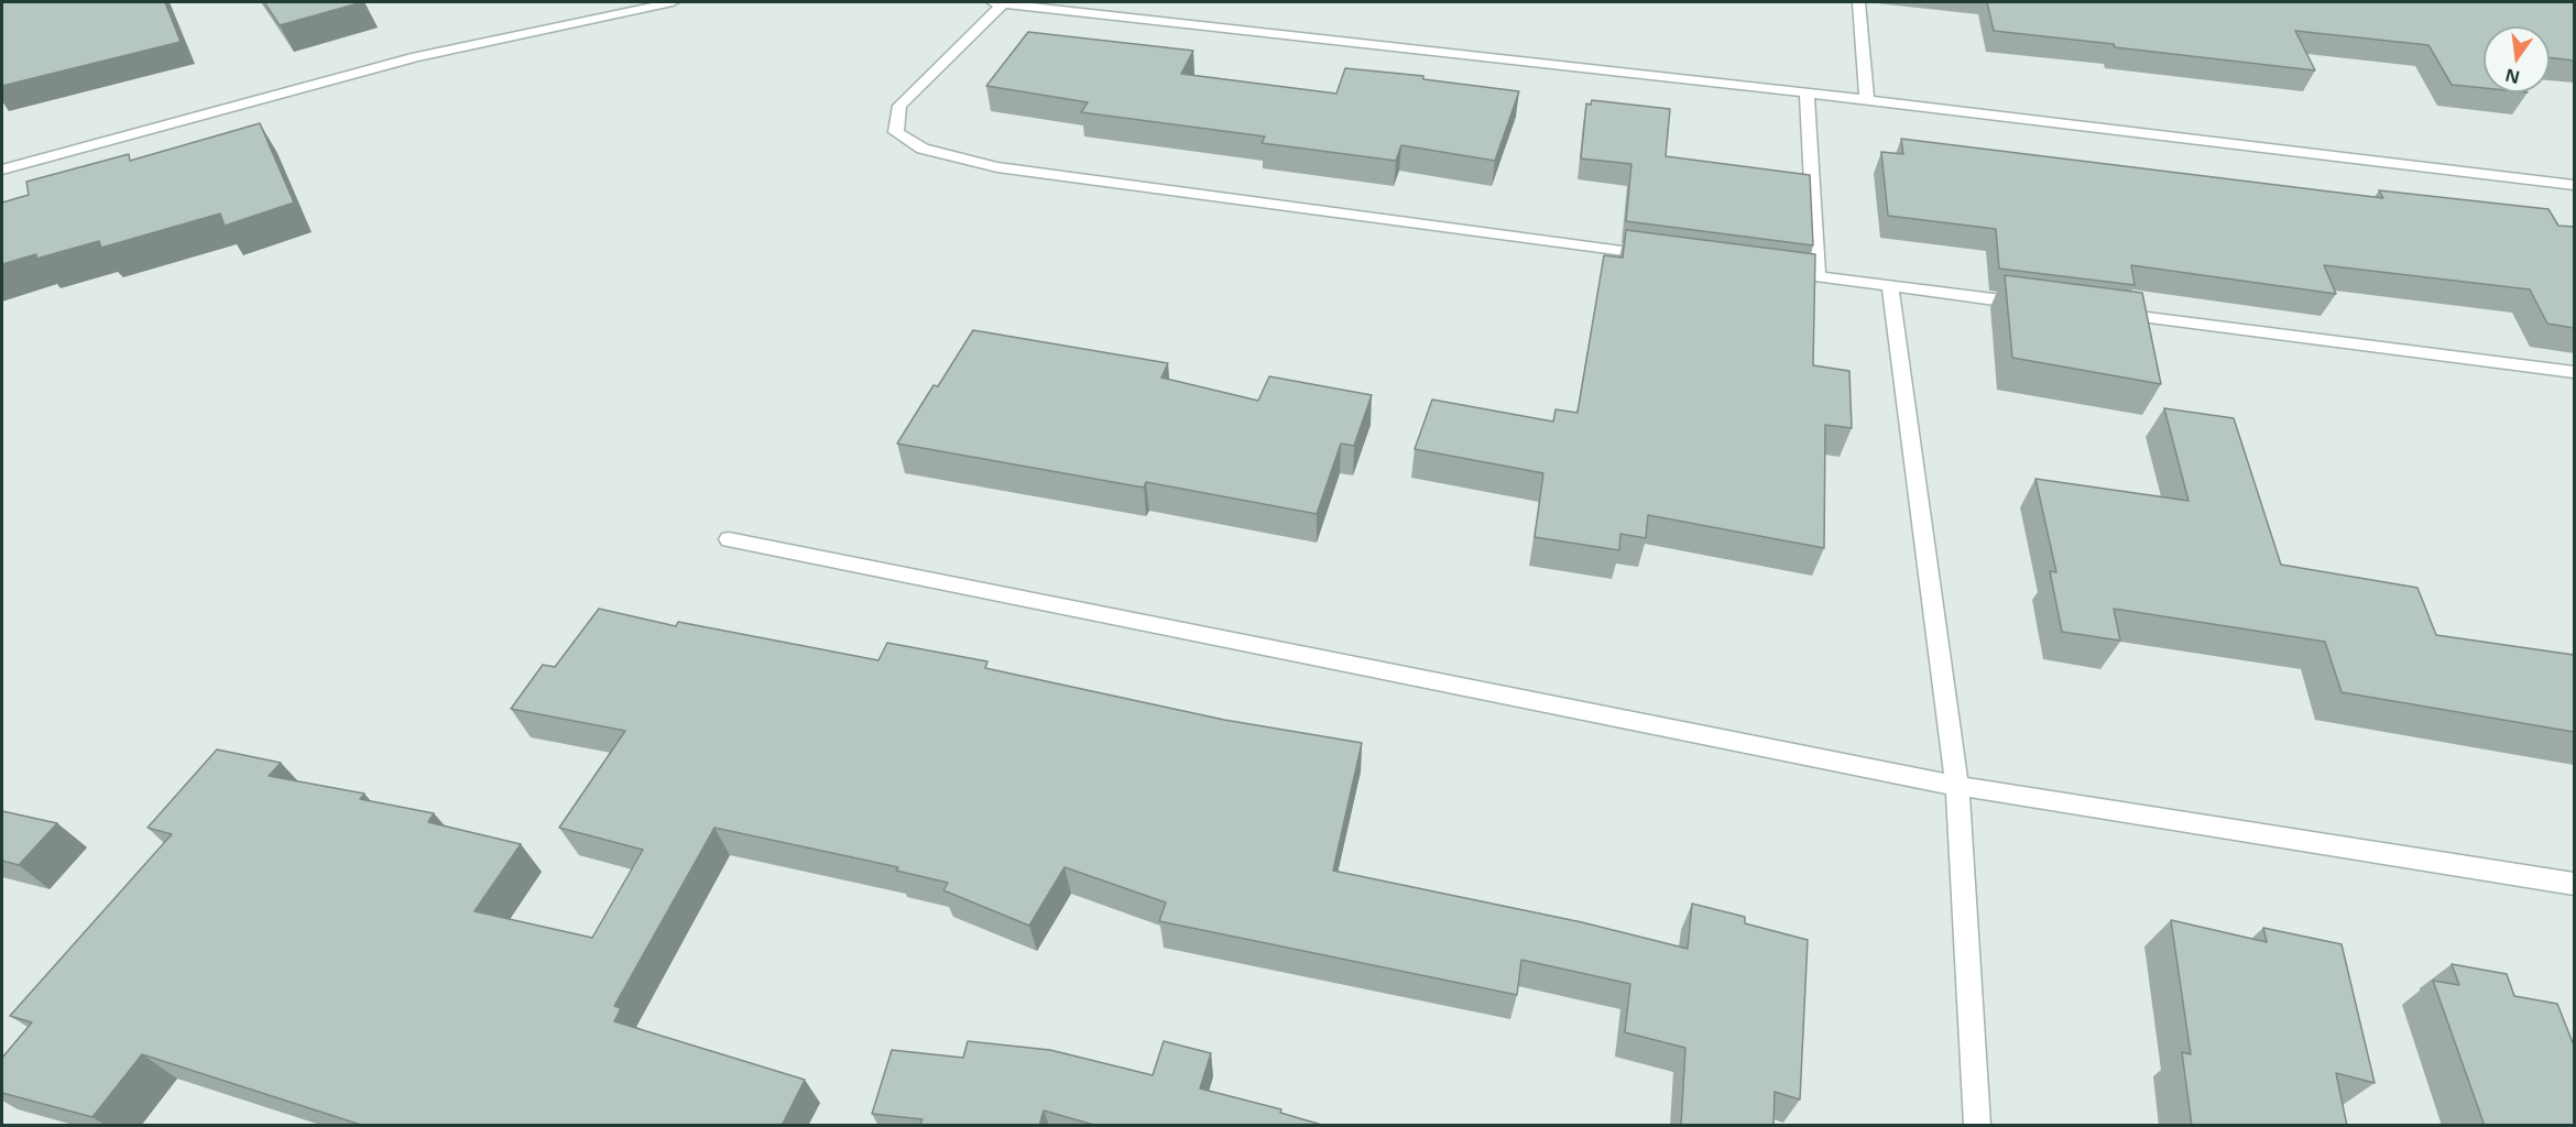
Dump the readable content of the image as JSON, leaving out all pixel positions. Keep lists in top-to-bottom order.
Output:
{
  "north": "bottom"
}
